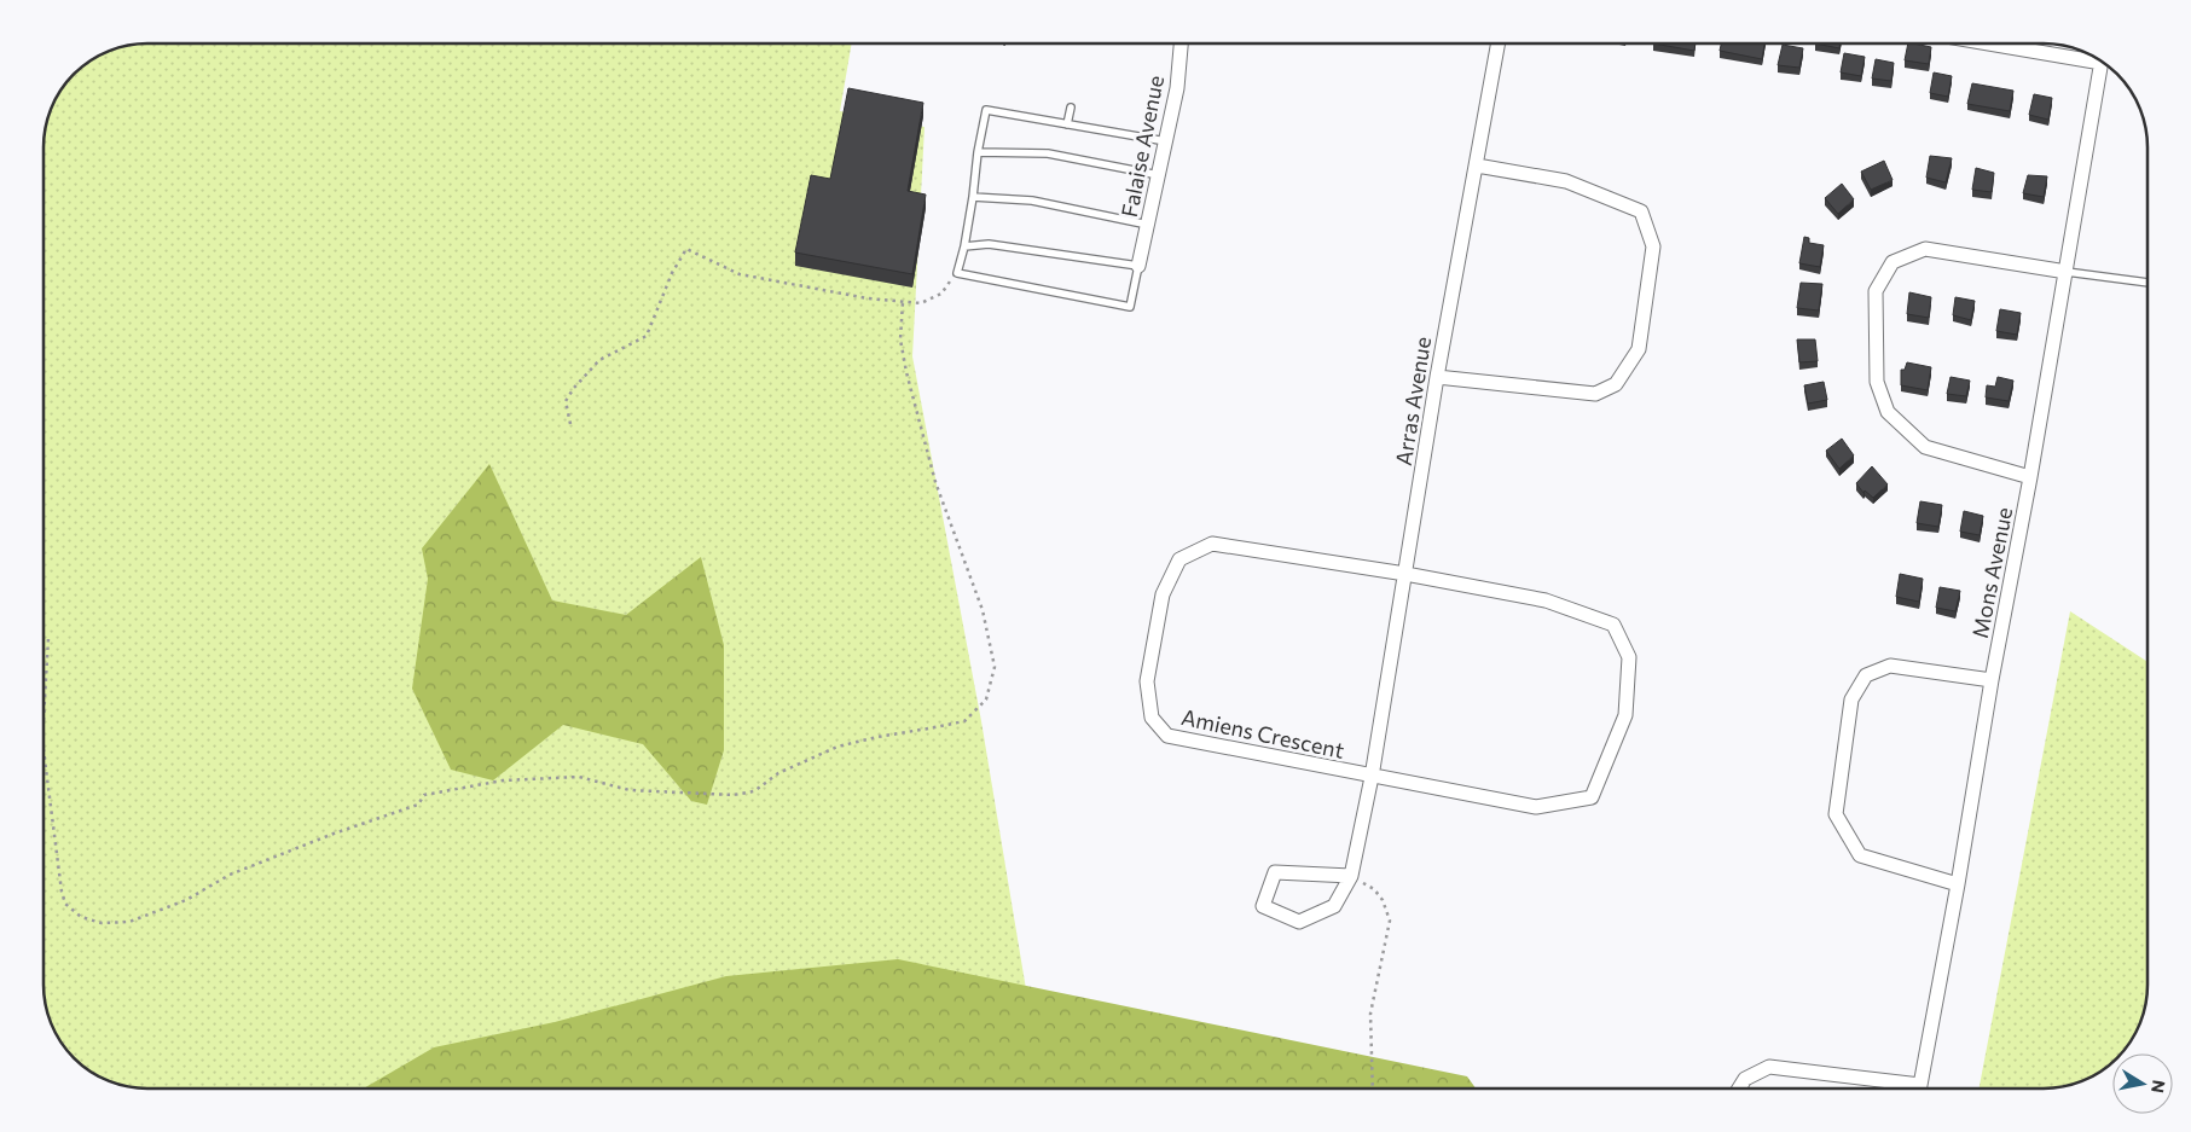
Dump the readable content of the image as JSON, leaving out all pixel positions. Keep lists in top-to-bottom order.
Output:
{
  "streets": {
    "street": [
      "Falaise Avenue",
      "Arras Avenue",
      "Mons Avenue",
      "Amiens Crescent"
    ]
  },
  "crossings": [
    ["Arras Avenue", "Amiens Crescent"]
  ],
  "north": "right"
}
